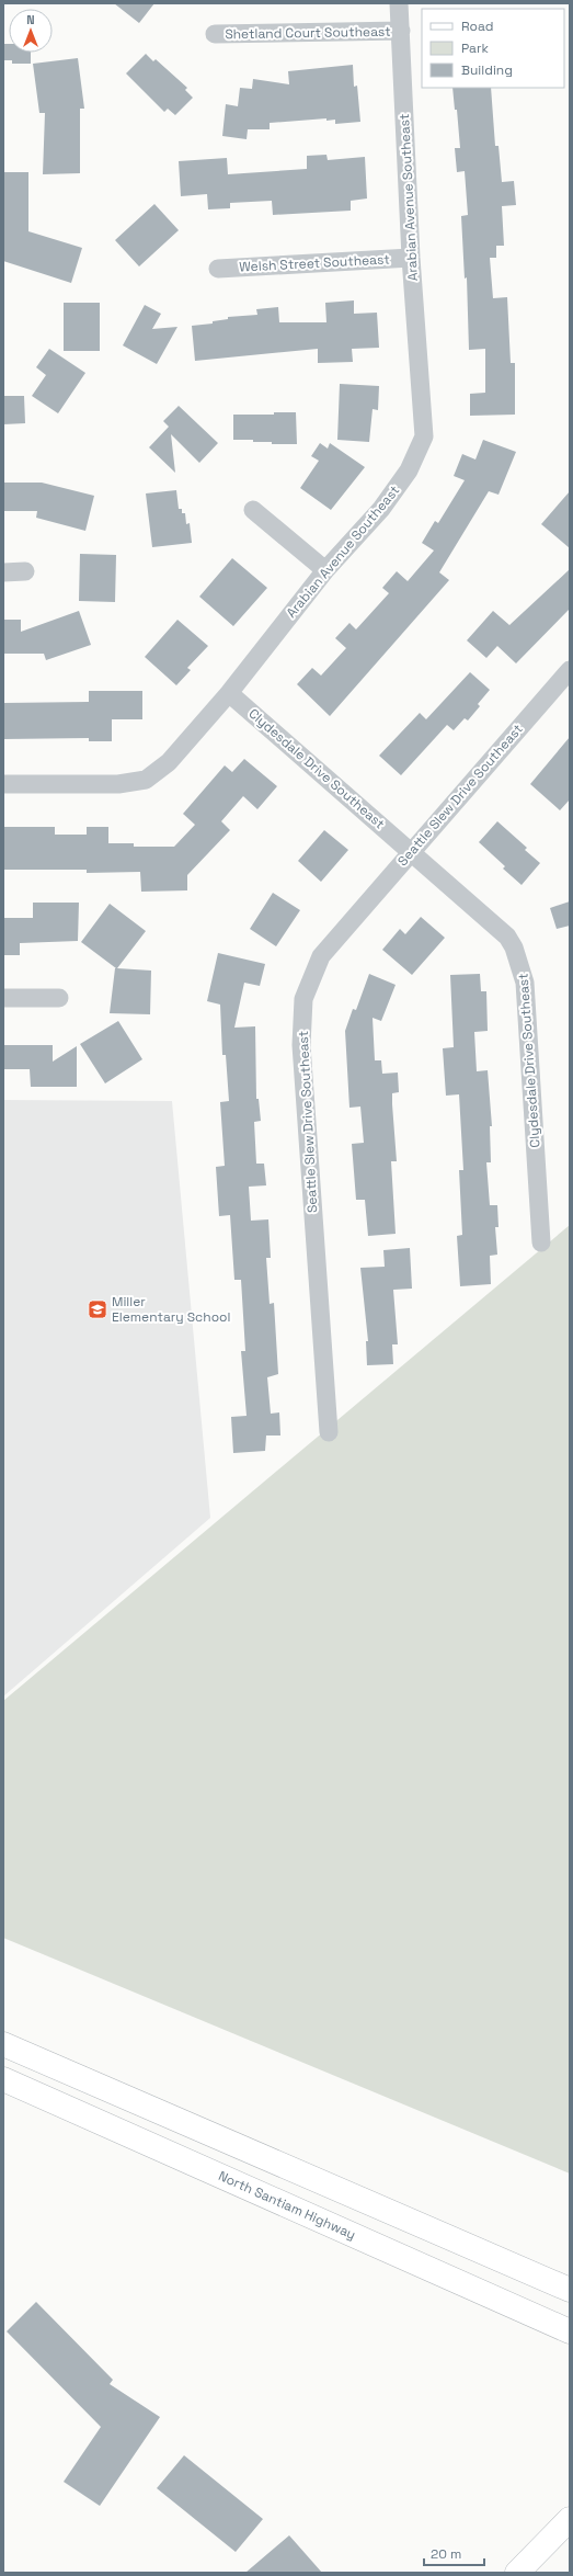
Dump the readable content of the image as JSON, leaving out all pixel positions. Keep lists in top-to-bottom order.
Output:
{
  "streets": {
    "main road": ["North Santiam Highway"],
    "street": [
      "Shetland Court Southeast",
      "Arabian Avenue Southeast",
      "Welsh Street Southeast",
      "Clydesdale Drive Southeast",
      "Seattle Slew Drive Southeast"
    ]
  },
  "crossings": [
    ["Shetland Court Southeast", "Arabian Avenue Southeast"],
    ["Arabian Avenue Southeast", "Welsh Street Southeast"],
    ["Arabian Avenue Southeast", "Clydesdale Drive Southeast"],
    ["Clydesdale Drive Southeast", "Seattle Slew Drive Southeast"]
  ],
  "places": {
    "school or university": ["Miller Elementary School"]
  },
  "legend": ["Road", "Park", "Building"],
  "scale_bar": "20 m",
  "north": "top"
}
